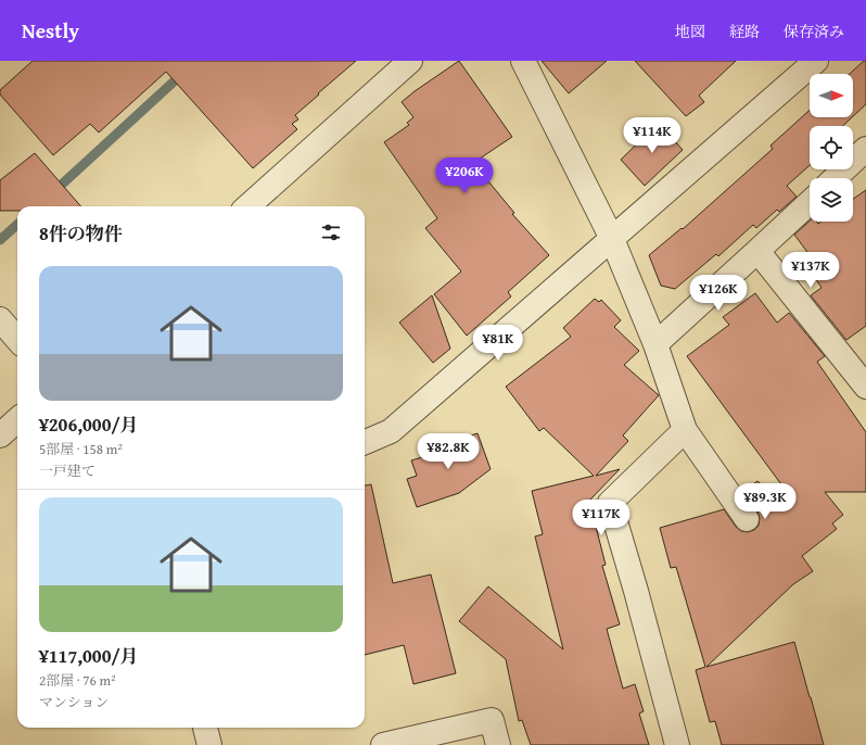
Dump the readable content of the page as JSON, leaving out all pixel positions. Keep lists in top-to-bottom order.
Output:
{
  "north": "right",
  "page": {
    "header": "Nestly",
    "nav": ["地図", "経路", "保存済み"],
    "price": [
      "¥114K",
      "¥206K",
      "¥137K",
      "¥126K",
      "¥81K",
      "¥82.8K",
      "¥89.3K",
      "¥117K"
    ],
    "heading": "8件の物件",
    "list": [
      {
        "name": "¥206,000/月",
        "note": "5部屋 · 158 m² · 一戸建て"
      },
      {
        "name": "¥117,000/月",
        "note": "2部屋 · 76 m² · マンション"
      }
    ]
  }
}
